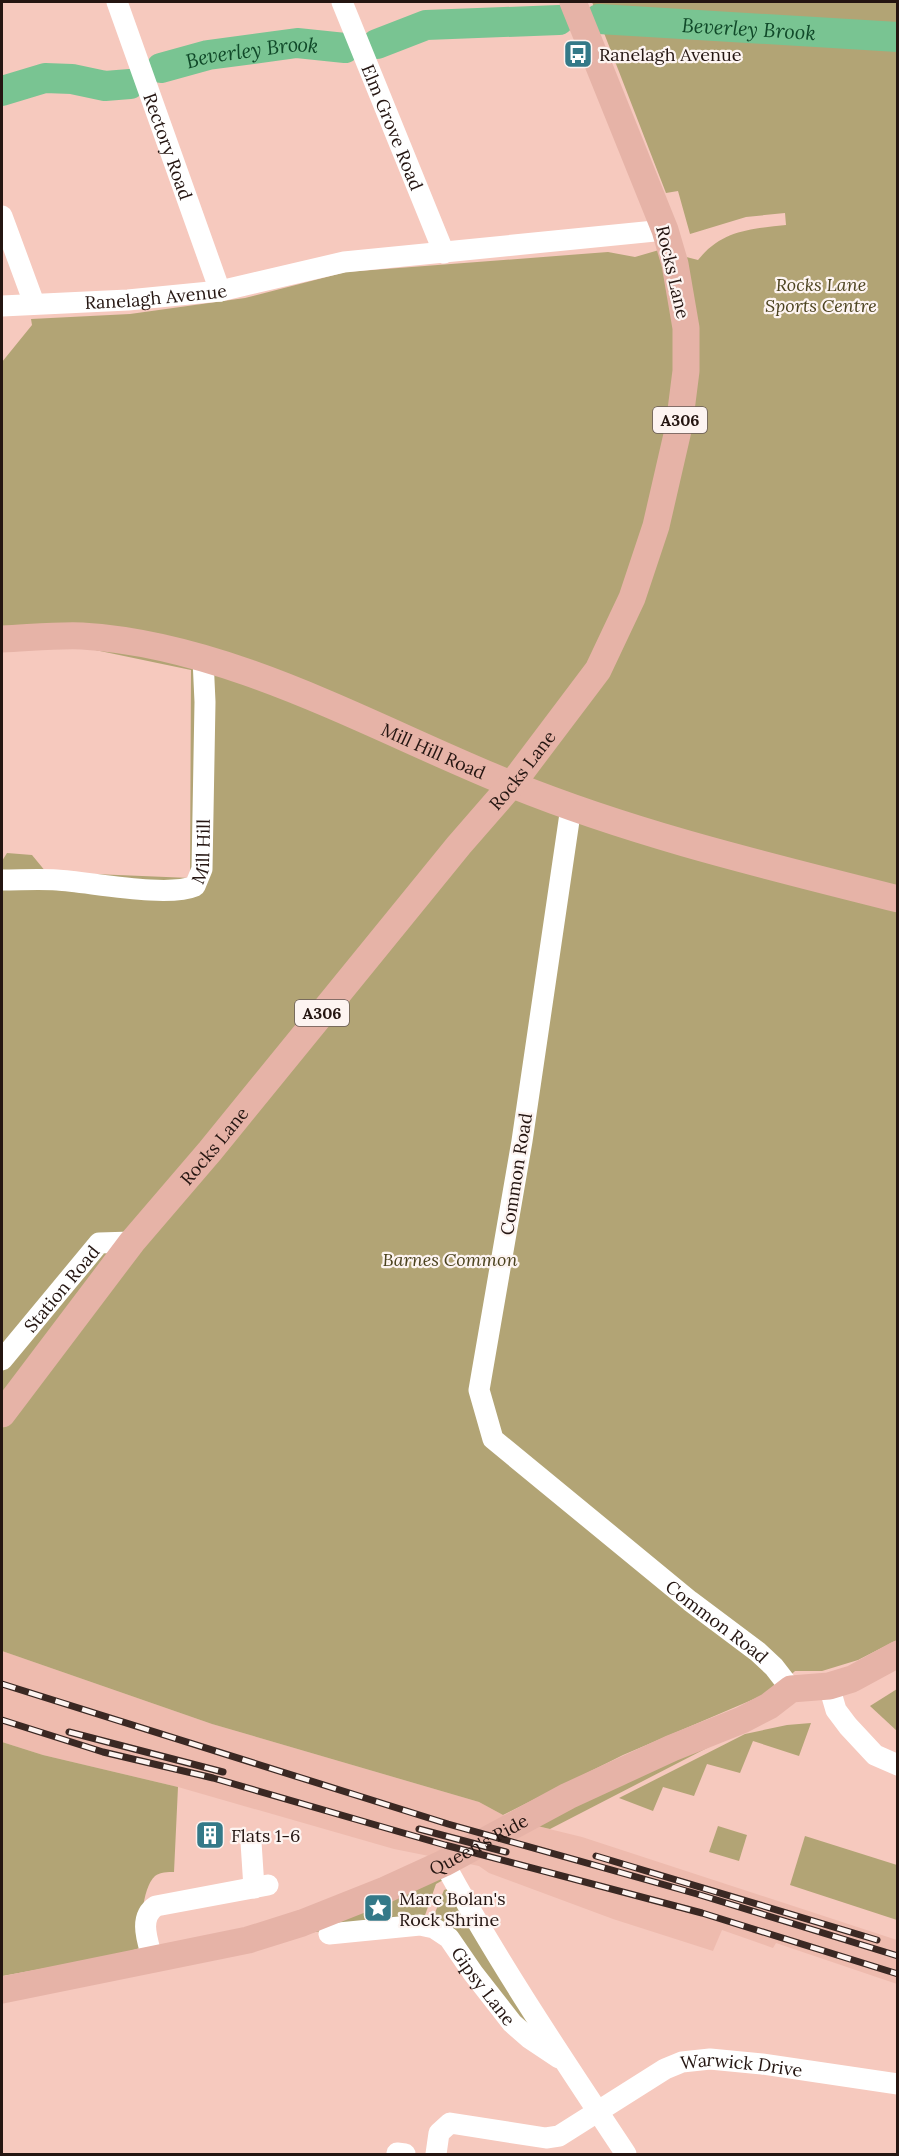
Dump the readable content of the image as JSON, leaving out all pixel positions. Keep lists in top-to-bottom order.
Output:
{
  "streets": {
    "main road": [
      "Rocks Lane",
      "A306",
      "Mill Hill Road",
      "Queen's Ride"
    ],
    "street": [
      "Elm Grove Road",
      "Rectory Road",
      "Ranelagh Avenue",
      "Mill Hill",
      "Common Road",
      "Station Road",
      "Gipsy Lane",
      "Warwick Drive"
    ]
  },
  "crossings": [
    ["Elm Grove Road", "Ranelagh Avenue"],
    ["Rectory Road", "Ranelagh Avenue"],
    ["Rocks Lane", "Ranelagh Avenue"],
    ["Rocks Lane", "Mill Hill Road"],
    ["Rocks Lane", "Station Road"],
    ["Mill Hill Road", "Mill Hill"],
    ["Mill Hill Road", "Common Road"],
    ["Common Road", "Queen's Ride"],
    ["Queen's Ride", "Gipsy Lane"],
    ["Gipsy Lane", "Warwick Drive"]
  ],
  "water": ["Beverley Brook"],
  "parks": ["Rocks Lane Sports Centre", "Barnes Common"],
  "places": {
    "bus stop": ["Ranelagh Avenue"],
    "building": ["Flats 1-6"],
    "place": ["Marc Bolan's Rock Shrine"]
  }
}
